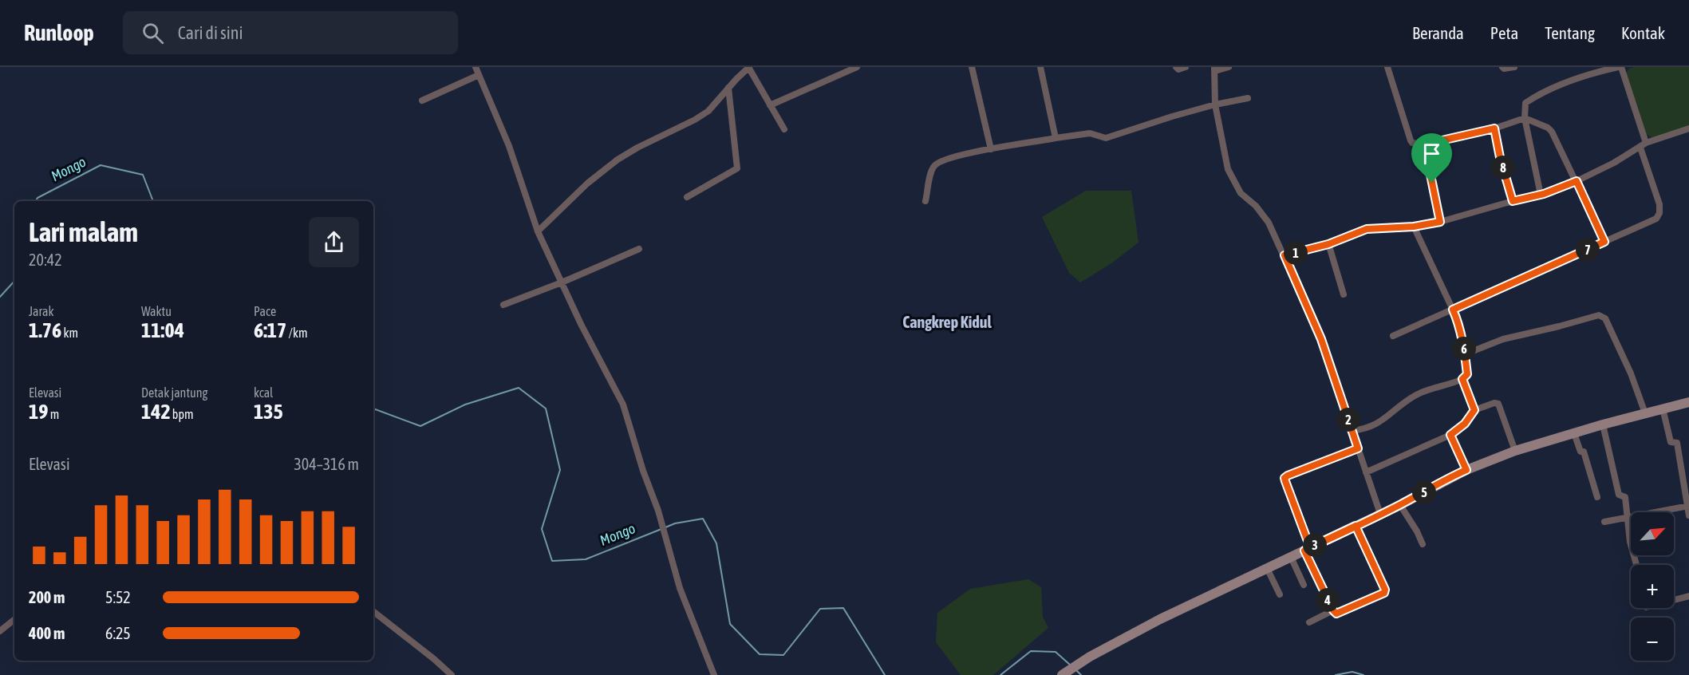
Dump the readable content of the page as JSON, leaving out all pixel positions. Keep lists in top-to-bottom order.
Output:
{
  "districts": ["Cangkrep Kidul"],
  "water": ["Mongo"],
  "north": "top right",
  "page": {
    "header": "Runloop",
    "search": "Cari di sini",
    "nav": [
      "Beranda",
      "Peta",
      "Tentang",
      "Kontak"
    ],
    "pins": [
      "8",
      "7",
      "1",
      "6",
      "2",
      "5",
      "3",
      "4"
    ],
    "heading": ["Lari malam", "20:42"],
    "stats": [
      ["Jarak", "1.76 km"],
      ["Waktu", "11:04"],
      ["Pace", "6:17 /km"],
      ["Elevasi", "19 m"],
      ["Detak jantung", "142 bpm"],
      ["kcal", "135"]
    ],
    "chart": ["Elevasi", "304–316 m"],
    "map_buttons": ["+", "−"],
    "list": [
      {
        "name": "200 m",
        "note": "5:52"
      },
      {
        "name": "400 m",
        "note": "6:25"
      }
    ]
  }
}
